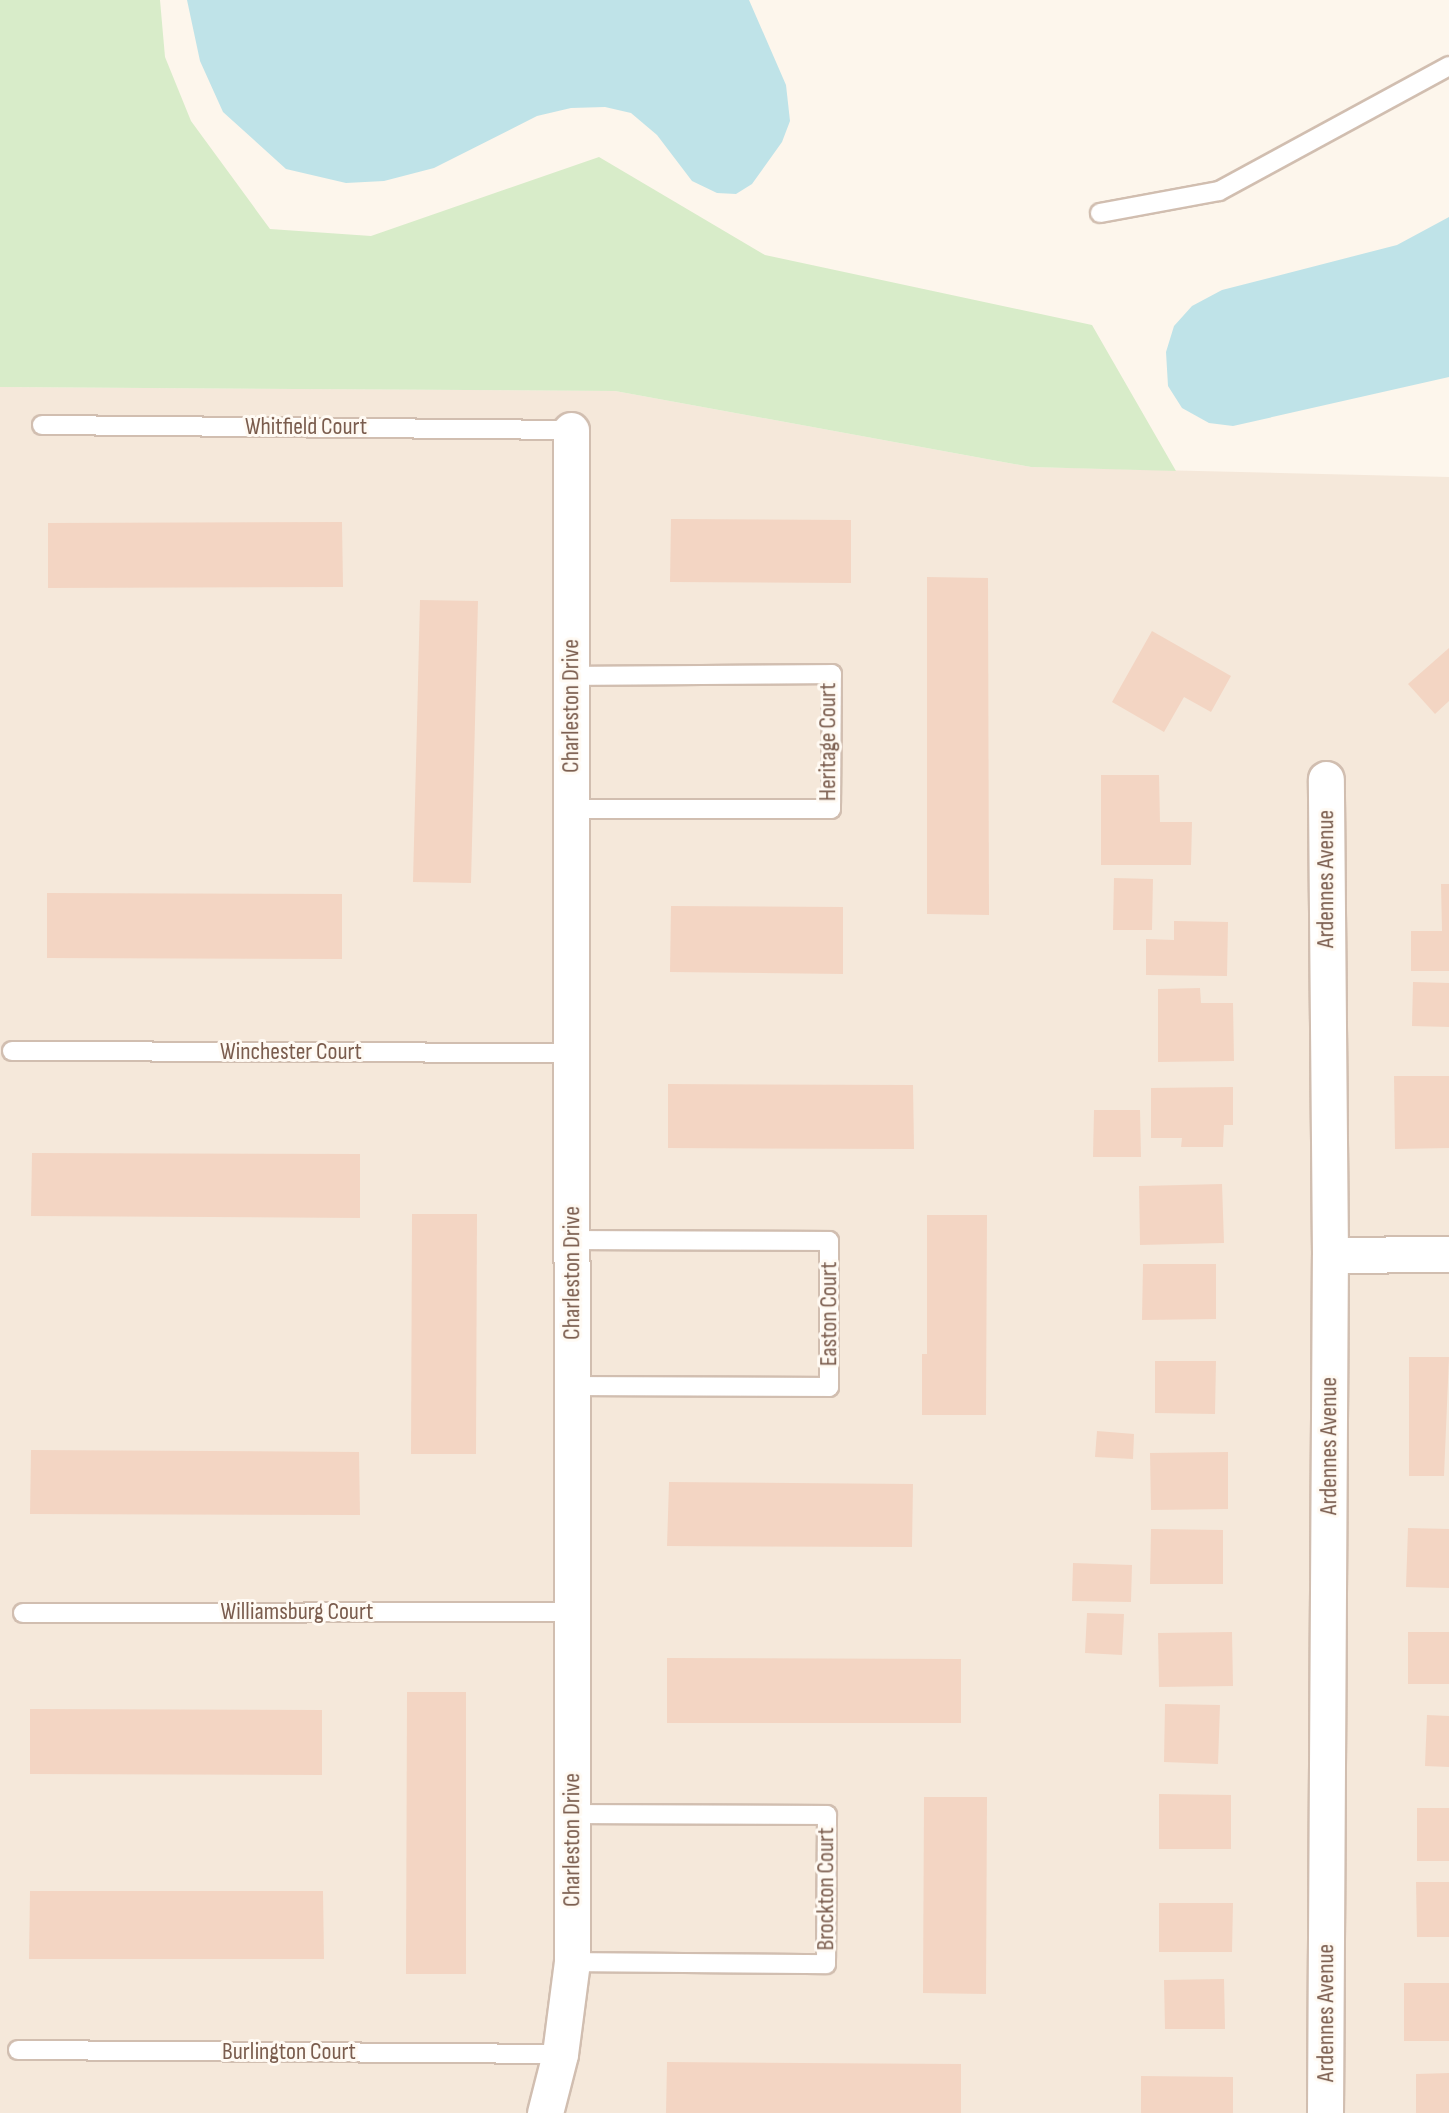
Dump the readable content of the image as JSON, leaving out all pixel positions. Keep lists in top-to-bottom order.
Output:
{
  "streets": {
    "street": ["Charleston Drive", "Ardennes Avenue"],
    "lane": [
      "Whitfield Court",
      "Heritage Court",
      "Winchester Court",
      "Easton Court",
      "Williamsburg Court",
      "Brockton Court",
      "Burlington Court"
    ]
  },
  "crossings": [
    ["Whitfield Court", "Charleston Drive"],
    ["Charleston Drive", "Heritage Court"],
    ["Charleston Drive", "Winchester Court"],
    ["Charleston Drive", "Easton Court"],
    ["Charleston Drive", "Williamsburg Court"],
    ["Charleston Drive", "Brockton Court"],
    ["Charleston Drive", "Burlington Court"]
  ]
}
